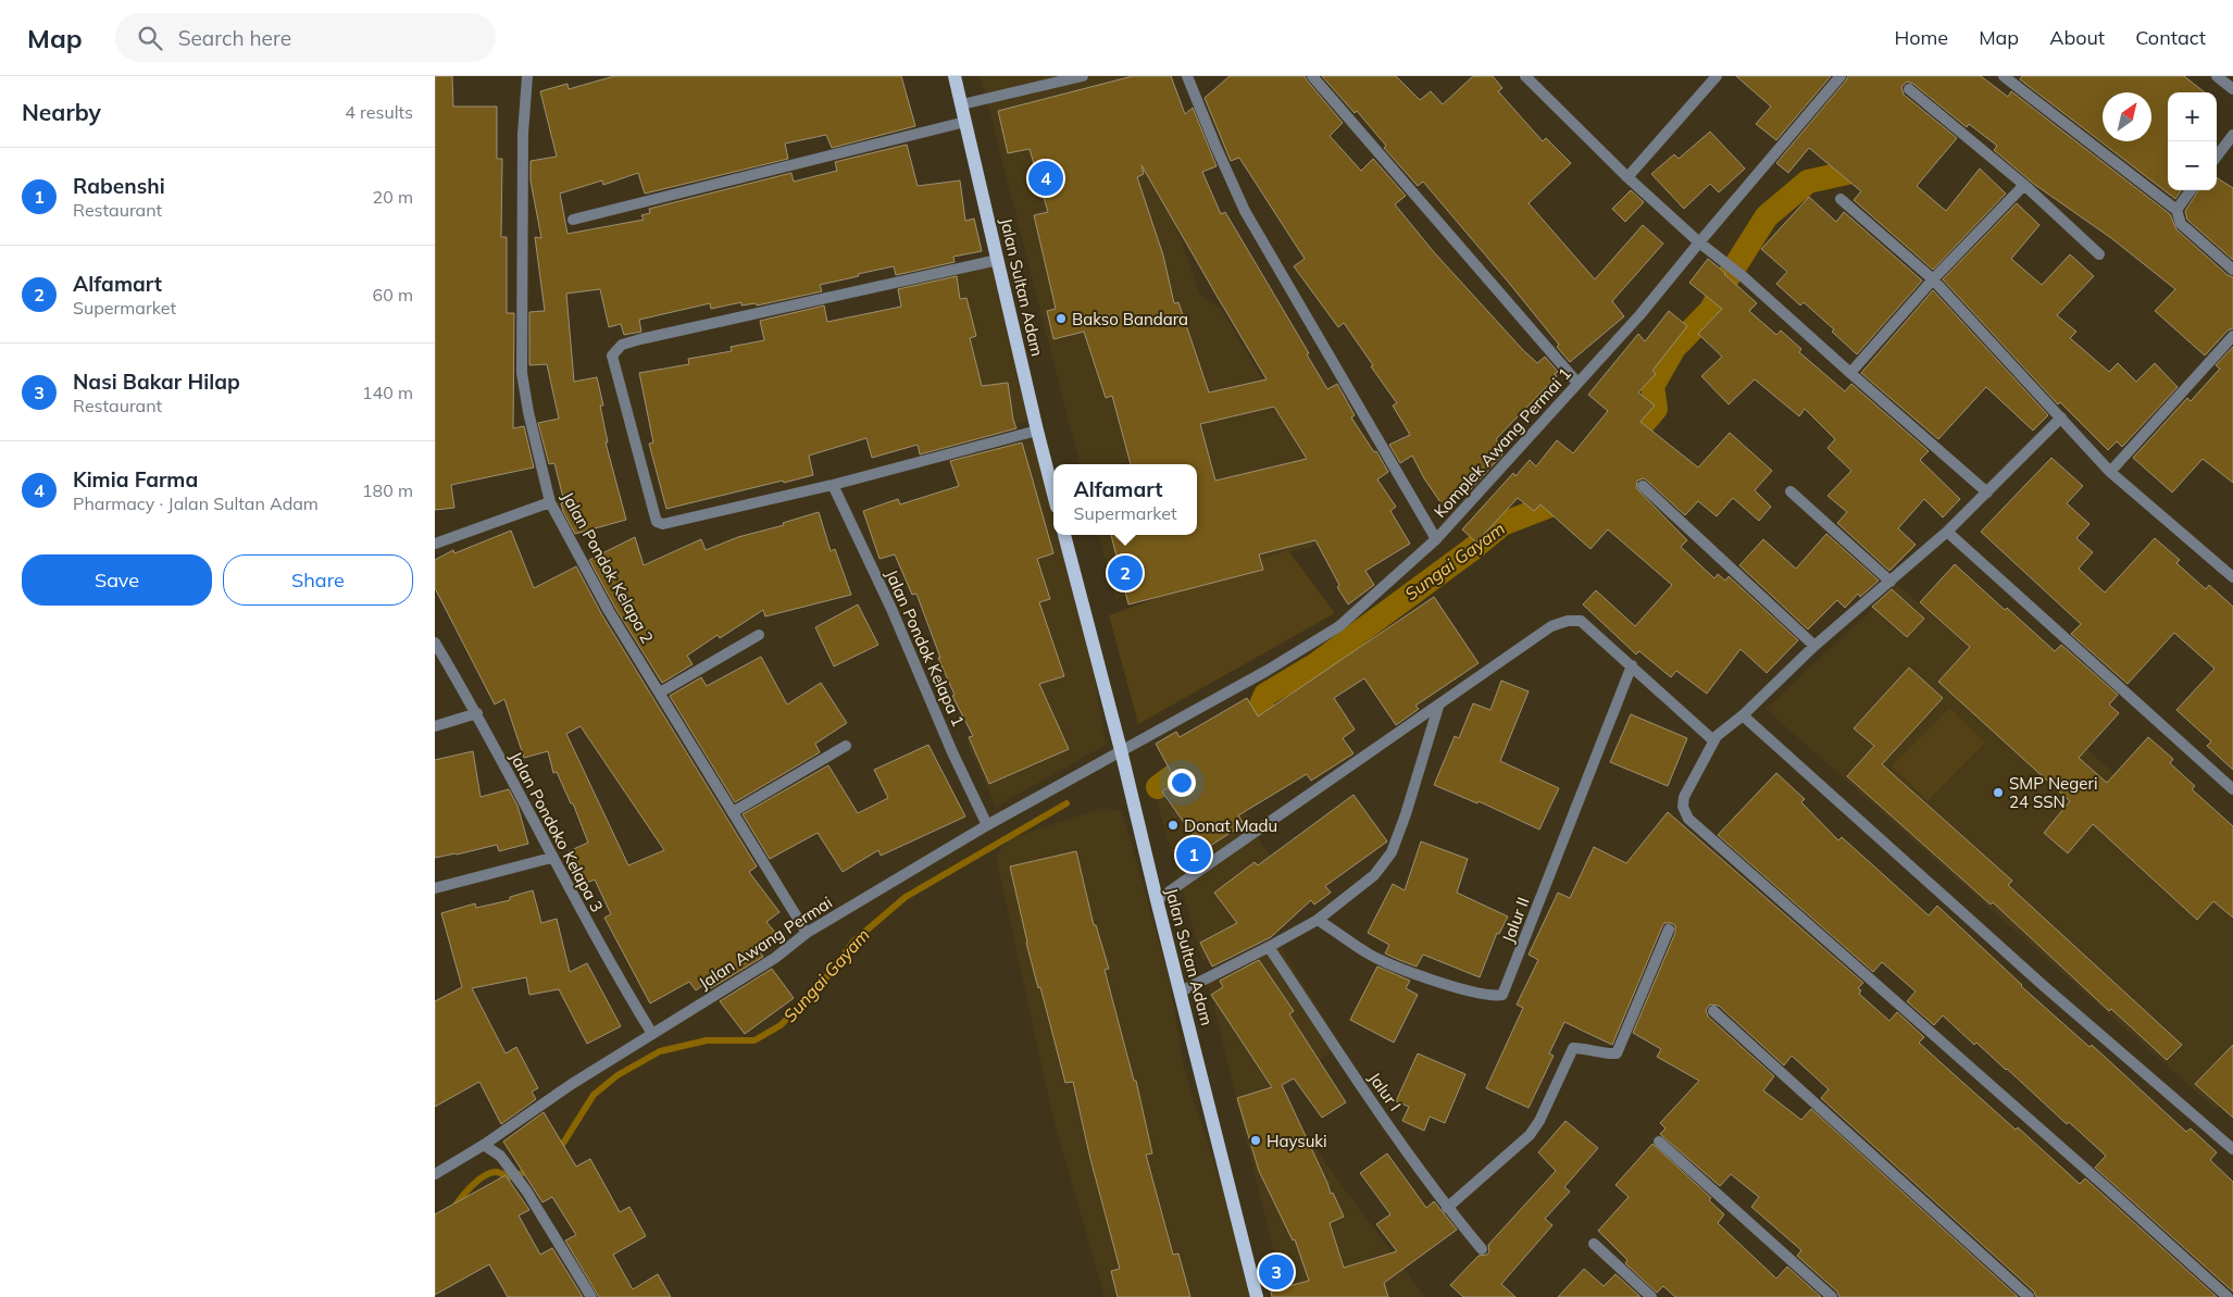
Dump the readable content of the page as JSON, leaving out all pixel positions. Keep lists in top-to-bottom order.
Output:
{
  "streets": {
    "main road": ["Jalan Sultan Adam"],
    "street": [
      "Komplek Awang Permai 1",
      "Jalan Pondok Kelapa 2",
      "Jalan Pondok Kelapa 1",
      "Jalan Pondoko Kelapa 3",
      "Jalur II",
      "Jalan Awang Permai",
      "Jalur I"
    ]
  },
  "crossings": [
    ["Jalan Sultan Adam", "Komplek Awang Permai 1"],
    ["Jalan Sultan Adam", "Jalan Awang Permai"],
    ["Komplek Awang Permai 1", "Jalan Awang Permai"],
    ["Jalan Pondok Kelapa 2", "Jalan Awang Permai"],
    ["Jalan Pondok Kelapa 1", "Jalan Awang Permai"],
    ["Jalan Pondoko Kelapa 3", "Jalan Awang Permai"]
  ],
  "water": ["Sungai Gayam"],
  "places": [
    "Bakso Bandara",
    "SMP Negeri 24 SSN",
    "Donat Madu",
    "Haysuki"
  ],
  "north": "top right",
  "page": {
    "header": "Map",
    "search": "Search here",
    "nav": [
      "Home",
      "Map",
      "About",
      "Contact"
    ],
    "heading": ["Nearby", "4 results"],
    "map_buttons": ["+", "−"],
    "list": [
      {
        "mark": "1",
        "name": "Rabenshi",
        "note": "Restaurant",
        "value": "20 m"
      },
      {
        "mark": "2",
        "name": "Alfamart",
        "note": "Supermarket",
        "value": "60 m"
      },
      {
        "mark": "3",
        "name": "Nasi Bakar Hilap",
        "note": "Restaurant",
        "value": "140 m"
      },
      {
        "mark": "4",
        "name": "Kimia Farma",
        "note": "Pharmacy · Jalan Sultan Adam",
        "value": "180 m"
      }
    ],
    "pins": [
      "4",
      "2",
      "1",
      "3"
    ],
    "popup": ["Alfamart", "Supermarket"],
    "buttons": ["Save", "Share"]
  }
}
